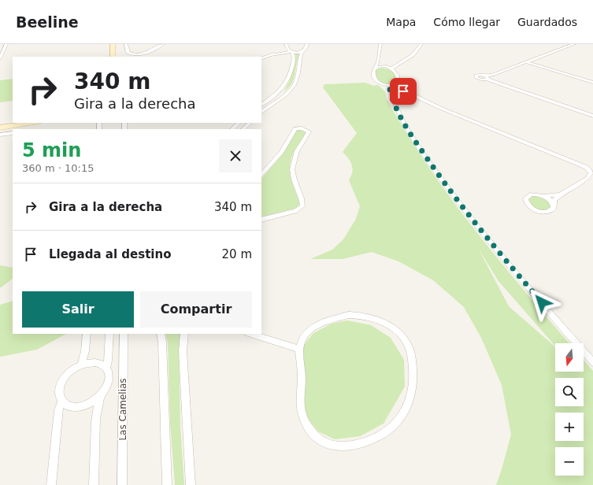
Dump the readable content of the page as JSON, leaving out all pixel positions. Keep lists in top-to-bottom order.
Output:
{
  "streets": {
    "street": ["Las Camelias"]
  },
  "north": "bottom",
  "page": {
    "header": "Beeline",
    "nav": ["Mapa", "Cómo llegar", "Guardados"],
    "turn": ["340 m", "Gira a la derecha"],
    "heading": ["5 min", "360 m · 10:15"],
    "list": [
      {
        "name": "Gira a la derecha",
        "value": "340 m"
      },
      {
        "name": "Llegada al destino",
        "value": "20 m"
      }
    ],
    "buttons": ["Salir", "Compartir"],
    "map_buttons": ["+", "−"]
  }
}
